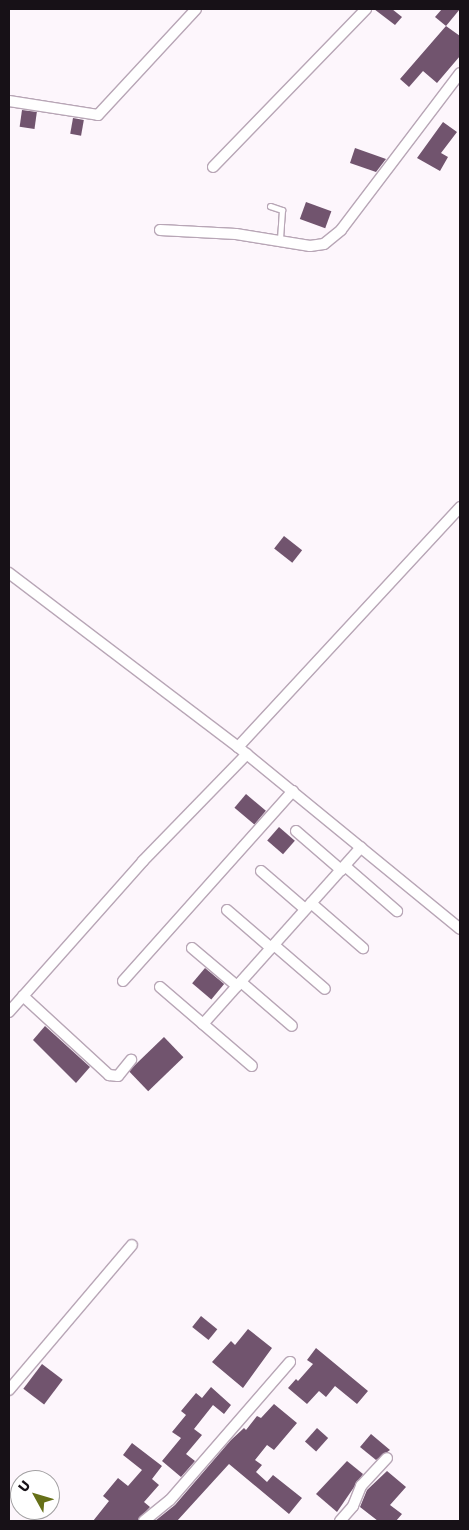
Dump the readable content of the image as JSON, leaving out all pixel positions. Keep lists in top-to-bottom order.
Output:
{
  "north": "top left"
}
